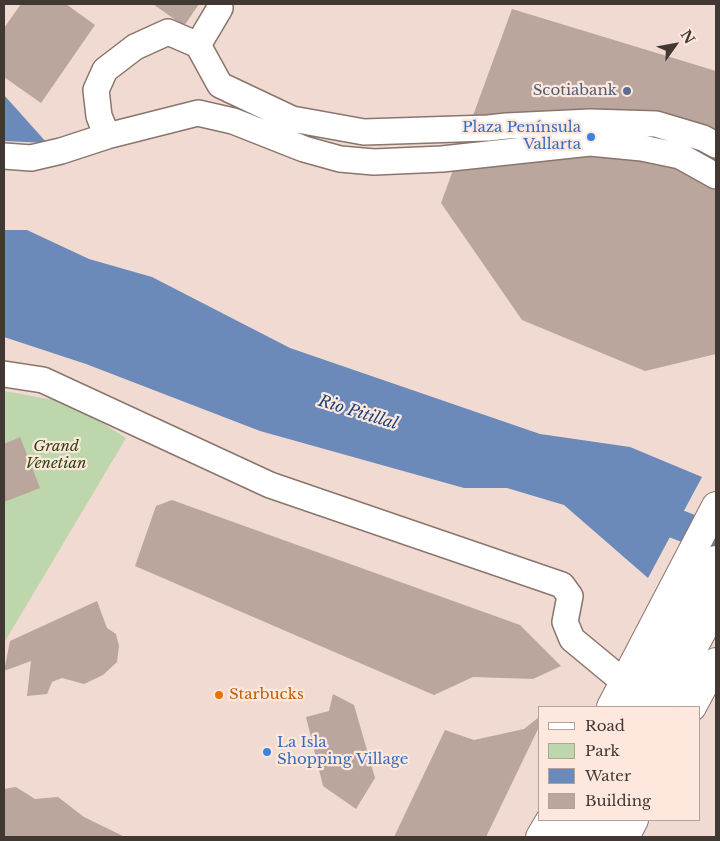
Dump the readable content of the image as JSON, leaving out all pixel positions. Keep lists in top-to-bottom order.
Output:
{
  "water": ["Rio Pitillal"],
  "parks": ["Grand Venetian"],
  "places": [
    "Scotiabank",
    "Plaza Península Vallarta",
    "Starbucks",
    "La Isla Shopping Village"
  ],
  "legend": [
    "Road",
    "Park",
    "Water",
    "Building"
  ],
  "north": "top right"
}
